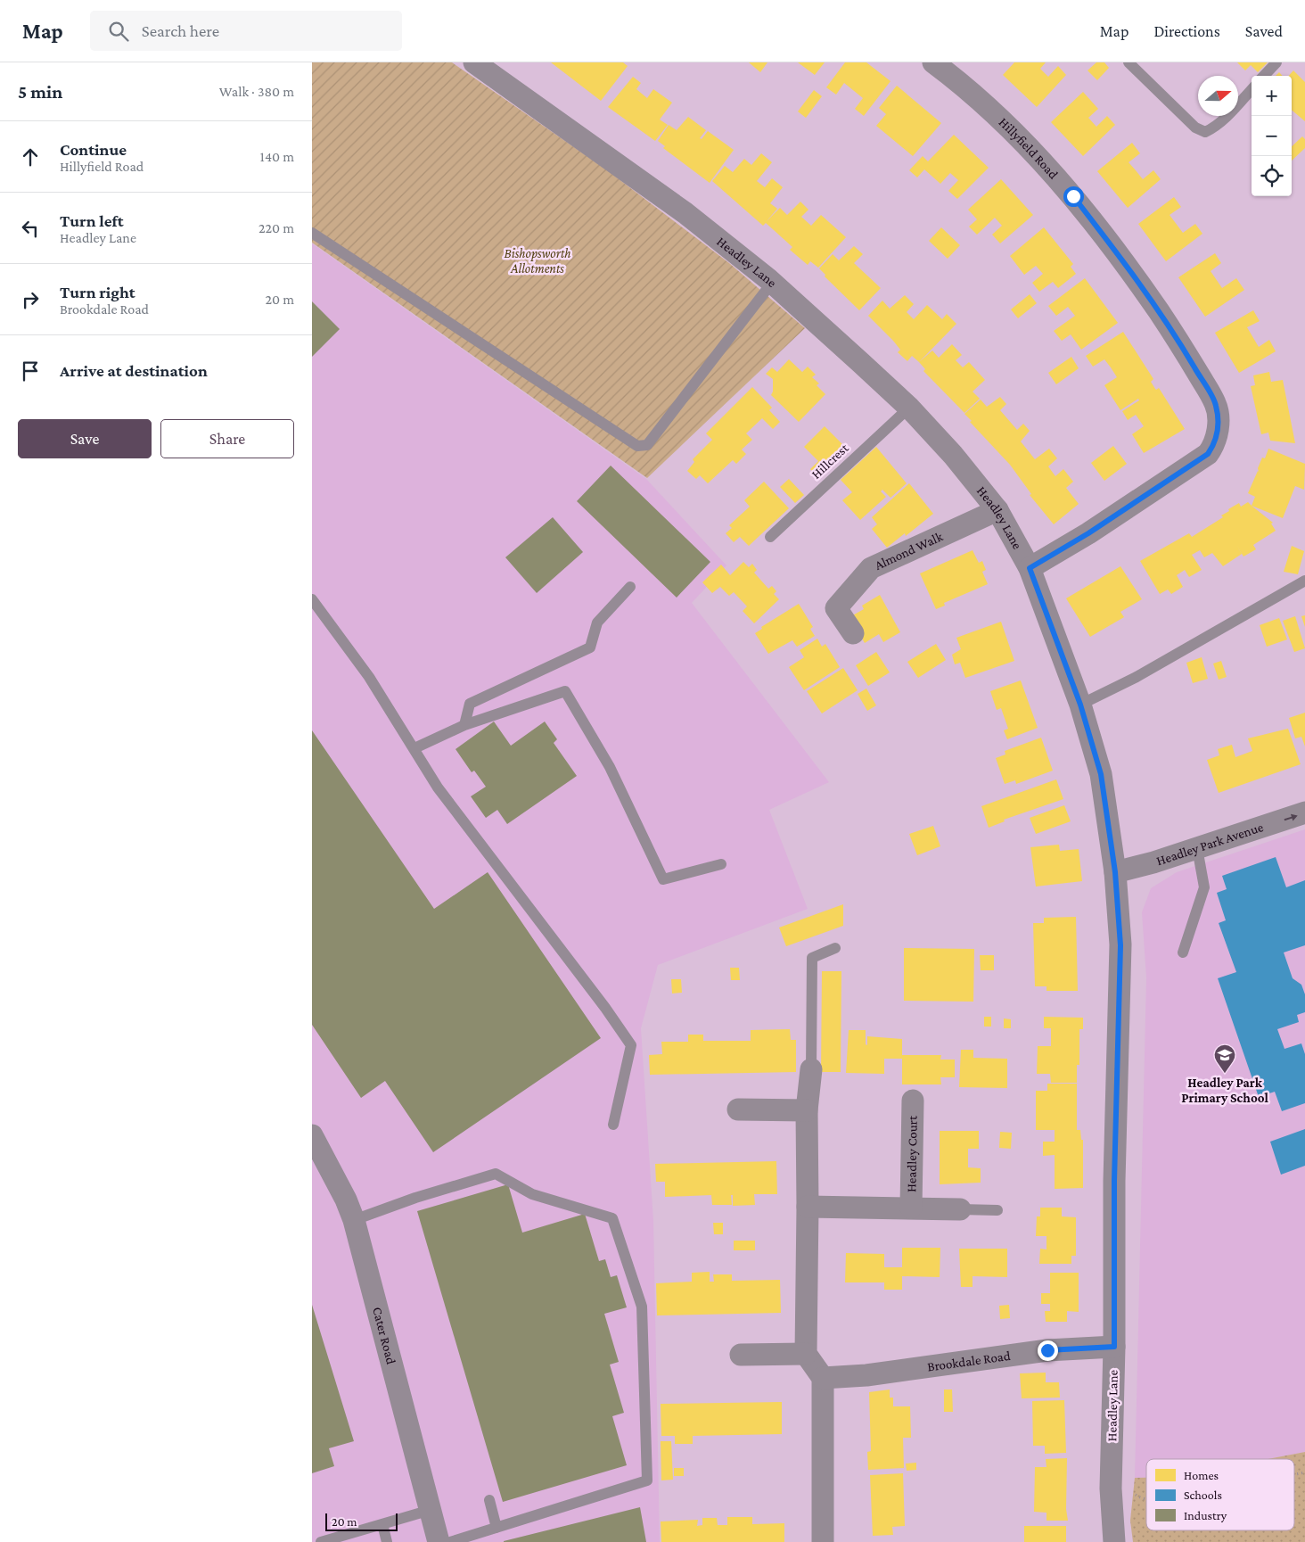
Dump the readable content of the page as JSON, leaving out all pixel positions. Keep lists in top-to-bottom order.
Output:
{
  "streets": {
    "street": [
      "Hillyfield Road",
      "Headley Lane",
      "Almond Walk",
      "Headley Park Avenue",
      "Headley Court",
      "Cater Road",
      "Brookdale Road"
    ],
    "lane": ["Hillcrest"]
  },
  "crossings": [
    ["Hillyfield Road", "Headley Lane"],
    ["Headley Lane", "Hillcrest"],
    ["Headley Lane", "Almond Walk"],
    ["Headley Lane", "Headley Park Avenue"],
    ["Headley Lane", "Brookdale Road"]
  ],
  "one_way": ["Headley Park Avenue"],
  "parks": ["Bishopsworth Allotments"],
  "places": {
    "school or university": ["Headley Park Primary School"]
  },
  "legend": ["Homes", "Schools", "Industry"],
  "scale_bar": "20 m",
  "north": "right",
  "page": {
    "header": "Map",
    "search": "Search here",
    "nav": ["Map", "Directions", "Saved"],
    "heading": ["5 min", "Walk · 380 m"],
    "map_buttons": ["+", "−"],
    "list": [
      ["Continue", "Hillyfield Road", "140 m"],
      ["Turn left", "Headley Lane", "220 m"],
      ["Turn right", "Brookdale Road", "20 m"],
      "Arrive at destination"
    ],
    "buttons": ["Save", "Share"],
    "scale": "20 m"
  }
}
